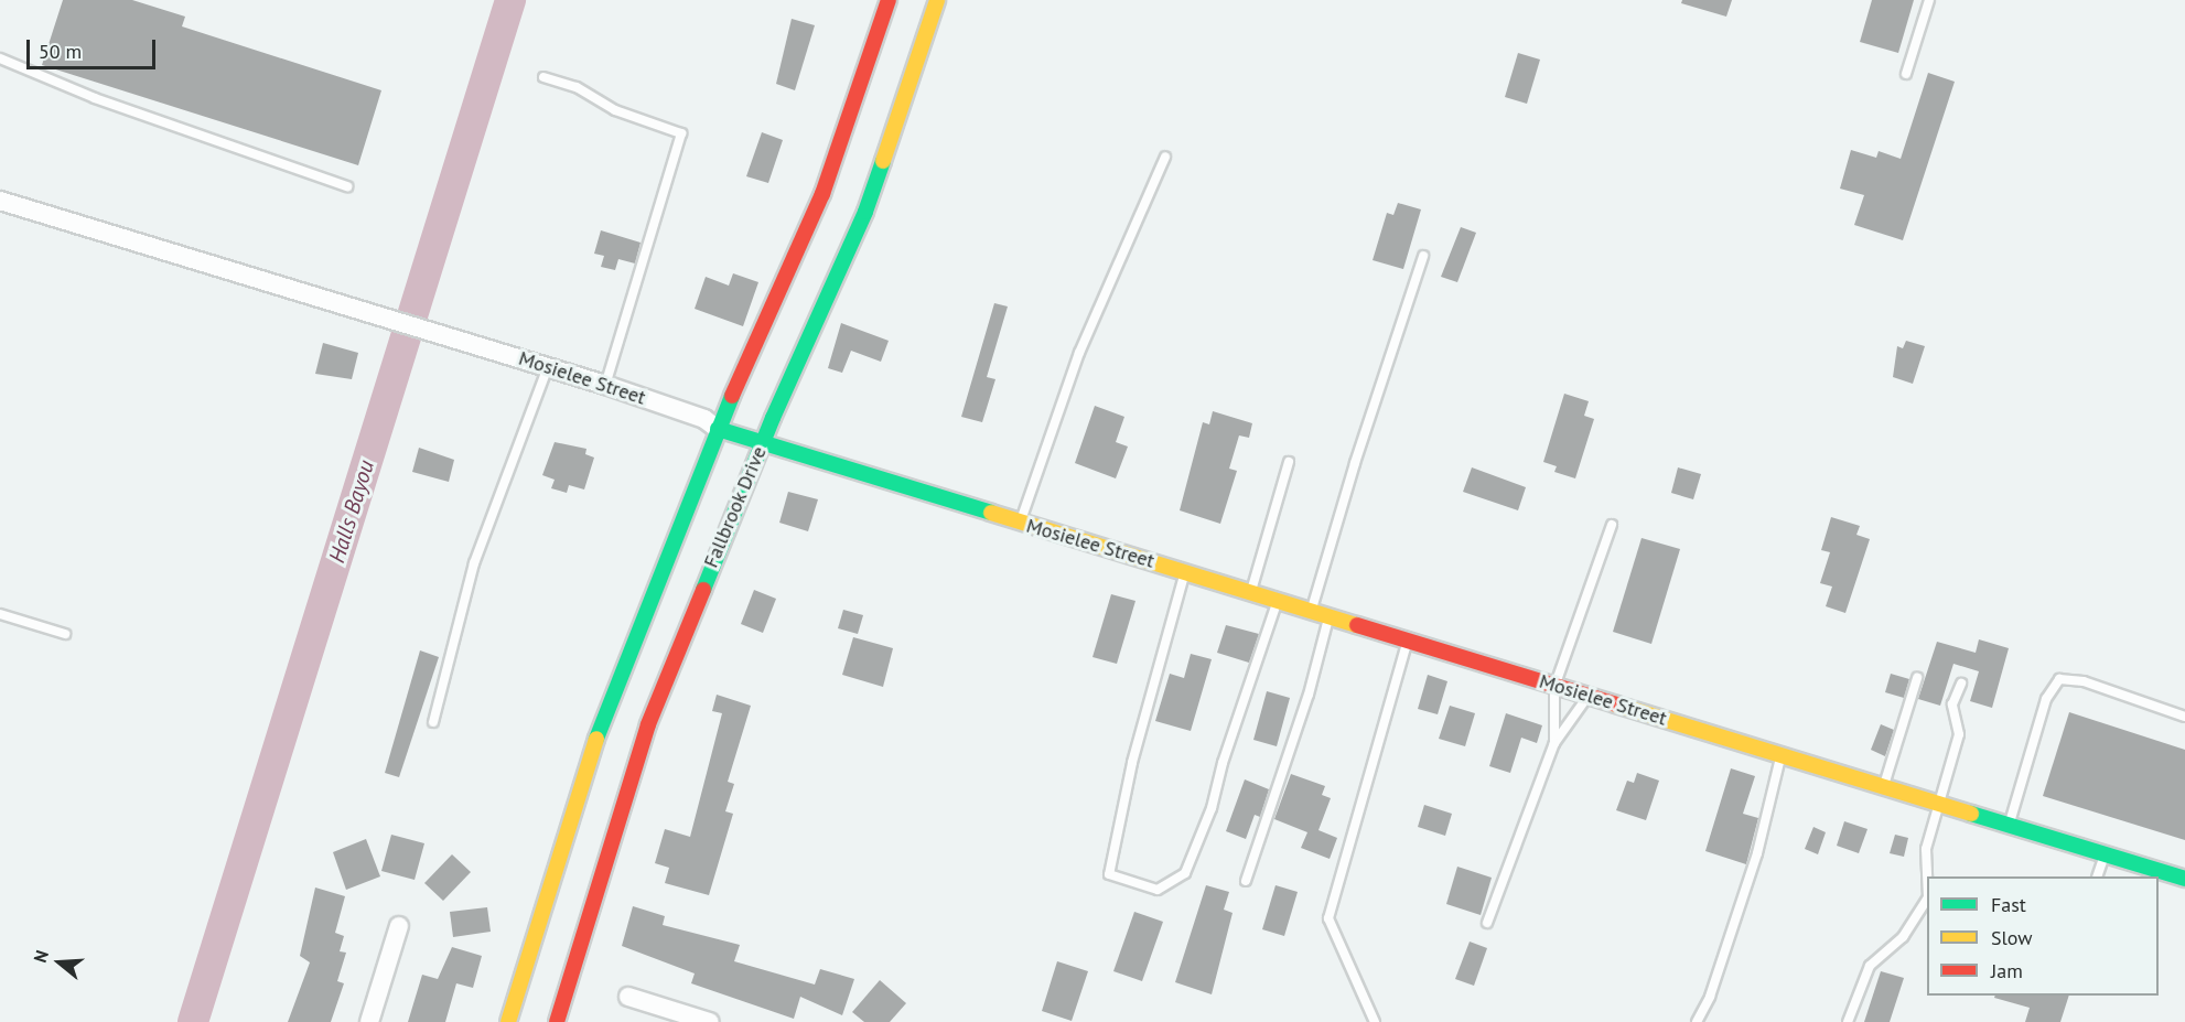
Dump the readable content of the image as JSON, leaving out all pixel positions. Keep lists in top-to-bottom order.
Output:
{
  "streets": {
    "main road": ["Mosielee Street", "Fallbrook Drive"]
  },
  "crossings": [
    ["Mosielee Street", "Fallbrook Drive"]
  ],
  "water": ["Halls Bayou"],
  "legend": ["Fast", "Slow", "Jam"],
  "scale_bar": "50 m",
  "north": "left"
}
